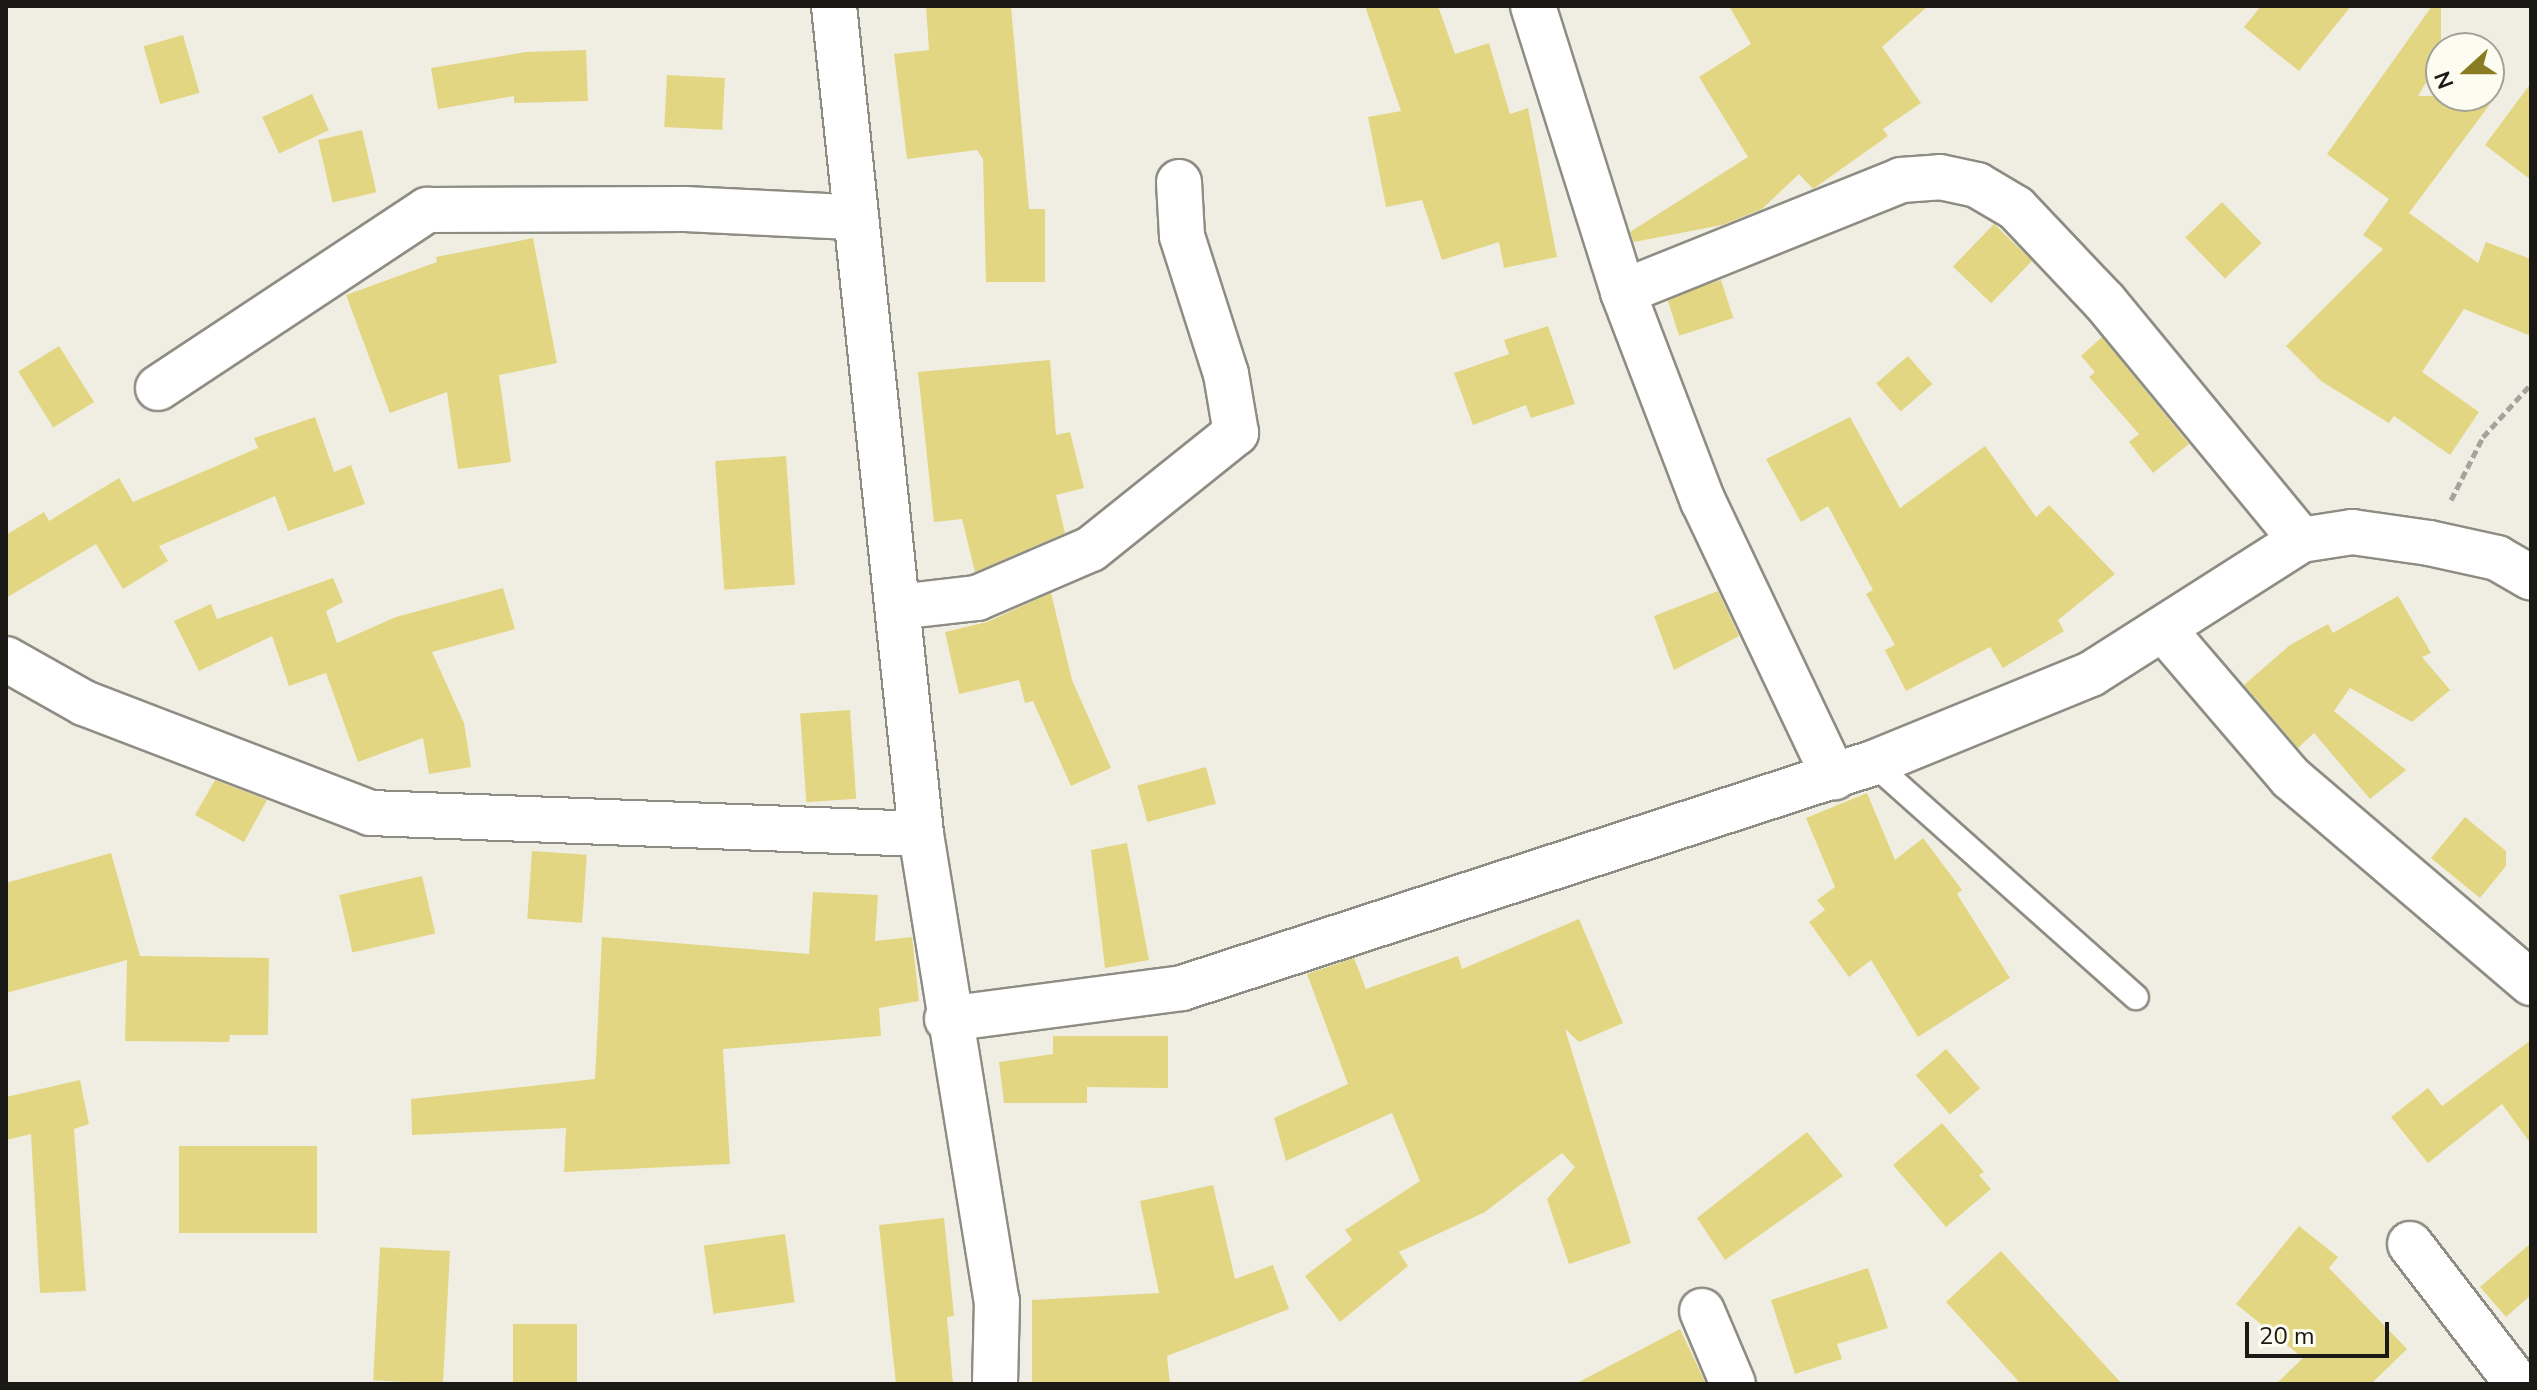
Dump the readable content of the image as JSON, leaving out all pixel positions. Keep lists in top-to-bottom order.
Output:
{
  "scale_bar": "20 m",
  "north": "left"
}
